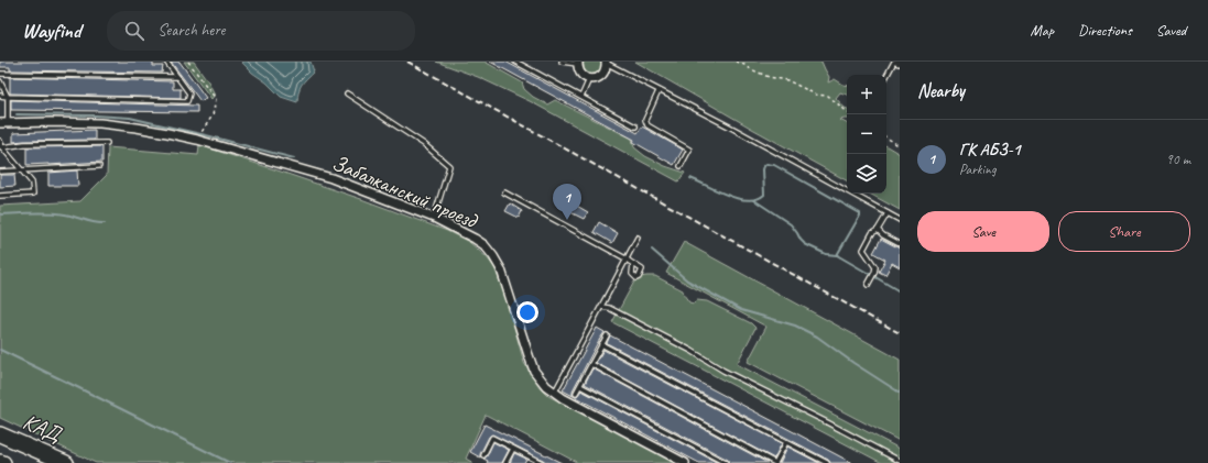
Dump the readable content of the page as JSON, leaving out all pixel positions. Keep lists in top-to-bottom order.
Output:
{
  "streets": {
    "highway": ["КАД"],
    "street": ["Забалканский проезд"]
  },
  "page": {
    "header": "Wayfind",
    "search": "Search here",
    "nav": ["Map", "Directions", "Saved"],
    "heading": "Nearby",
    "map_buttons": ["+", "−"],
    "list": [
      {
        "mark": "1",
        "name": "ГК АБЗ-1",
        "note": "Parking",
        "value": "90 m"
      }
    ],
    "pins": "1",
    "buttons": ["Save", "Share"]
  }
}
